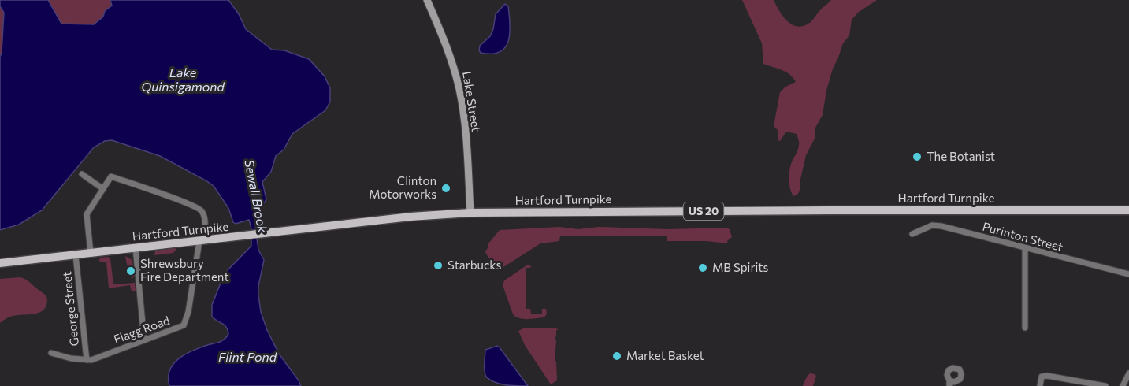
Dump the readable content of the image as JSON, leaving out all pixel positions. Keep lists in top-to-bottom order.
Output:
{
  "streets": {
    "main road": ["Lake Street", "Hartford Turnpike", "US 20"],
    "street": ["Purinton Street", "George Street", "Flagg Road"]
  },
  "crossings": [
    ["Lake Street", "Hartford Turnpike"],
    ["Hartford Turnpike", "George Street"],
    ["Hartford Turnpike", "Flagg Road"],
    ["George Street", "Flagg Road"]
  ],
  "water": ["Lake Quinsigamond", "Sewall Brook", "Flint Pond"],
  "places": [
    "The Botanist",
    "Clinton Motorworks",
    "Starbucks",
    "MB Spirits",
    "Shrewsbury Fire Department",
    "Market Basket"
  ]
}
